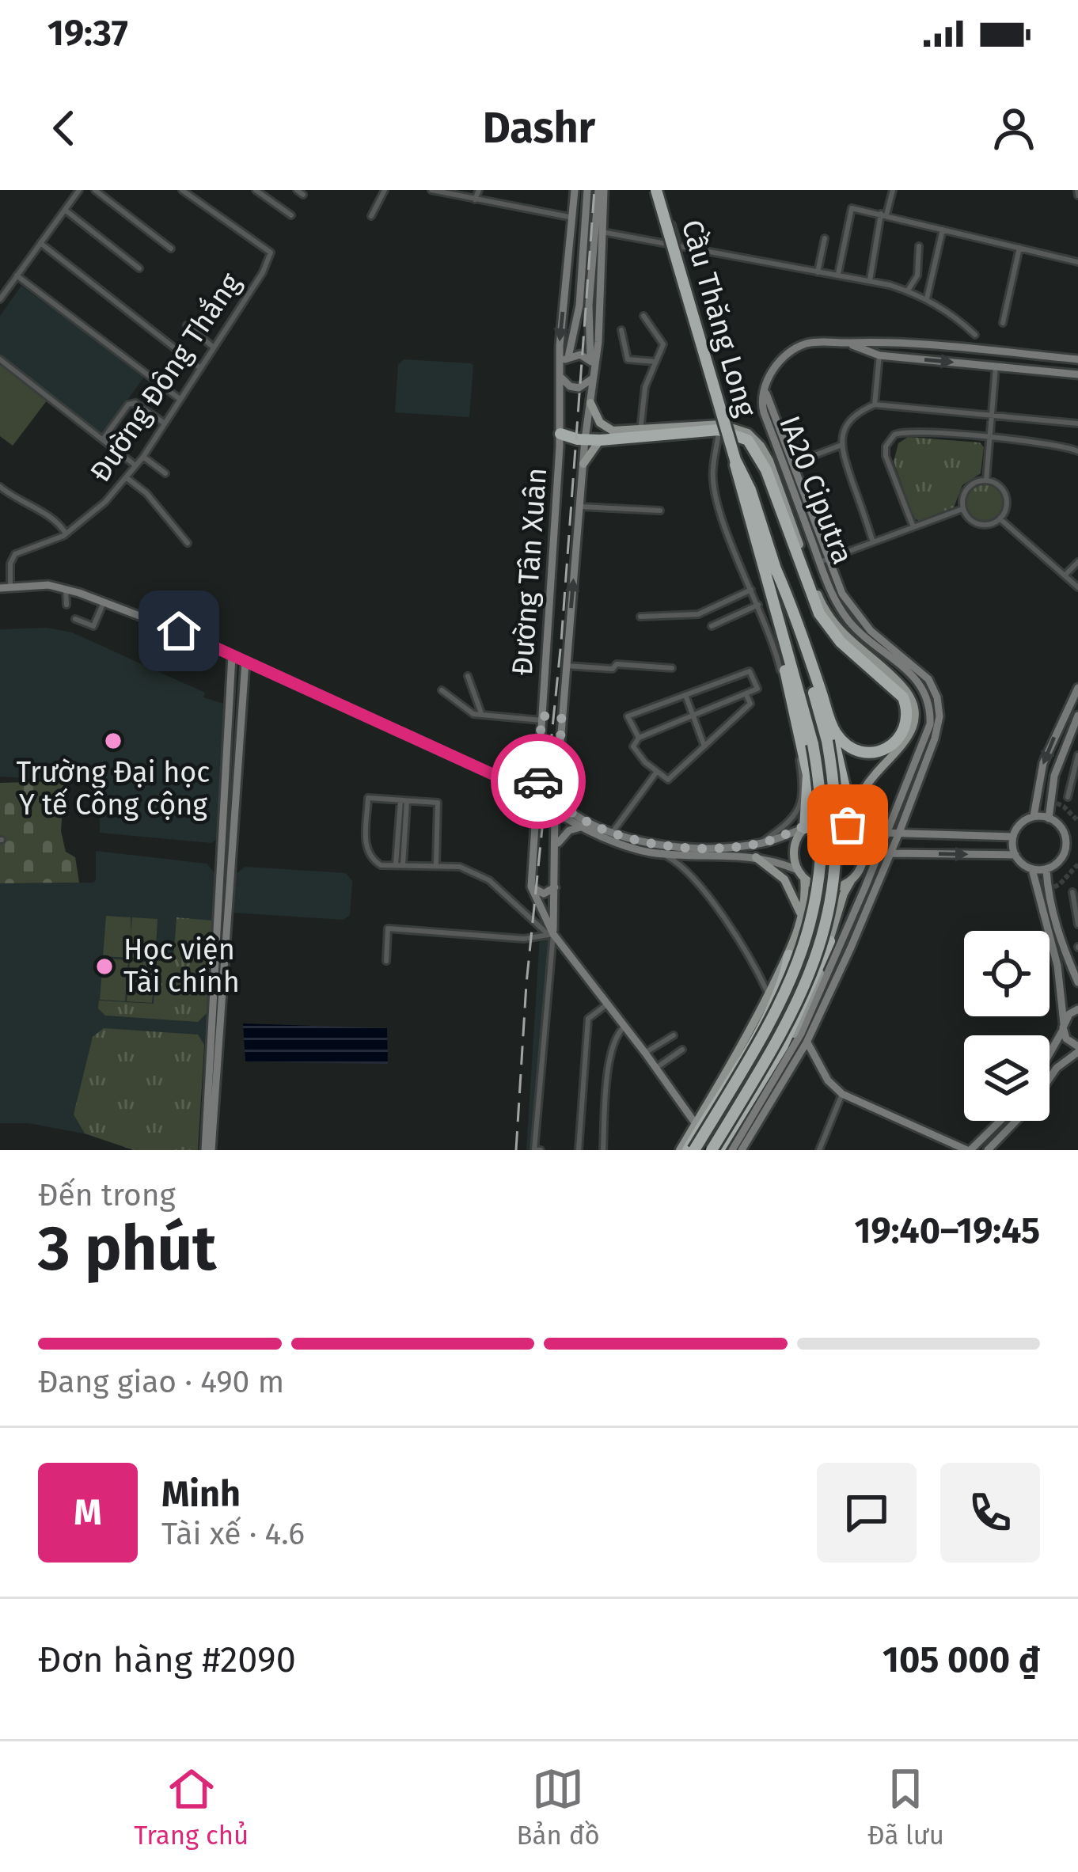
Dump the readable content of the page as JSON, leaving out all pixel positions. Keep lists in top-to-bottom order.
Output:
{
  "streets": {
    "highway": ["Cầu Thăng Long"],
    "street": ["Đường Đông Thắng", "IA20 Ciputra", "Đường Tân Xuân"]
  },
  "places": ["Trường Đại học Y tế Công cộng", "Học viện Tài chính"],
  "page": {
    "status": "19:37",
    "header": "Dashr",
    "heading": ["3 phút", "Đến trong", "19:40–19:45"],
    "panel": [
      "Minh",
      "Tài xế · 4.6",
      "Đơn hàng #2090",
      "105 000 ₫"
    ],
    "bar": "Đang giao · 490 m",
    "round": "M",
    "tabs": ["Trang chủ", "Bản đồ", "Đã lưu"]
  }
}
